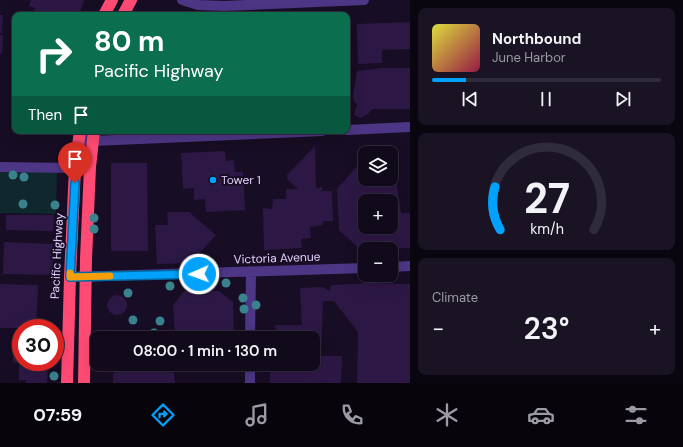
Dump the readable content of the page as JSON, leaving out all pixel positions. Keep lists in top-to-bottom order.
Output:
{
  "streets": {
    "highway": ["Pacific Highway"],
    "street": ["Victoria Avenue"]
  },
  "crossings": [
    ["Pacific Highway", "Victoria Avenue"]
  ],
  "places": ["Tower 1"],
  "page": {
    "turn": ["80 m", "Pacific Highway"],
    "song": ["Northbound", "June Harbor"],
    "then": "Then",
    "map_buttons": ["+", "−"],
    "tile": "Climate",
    "heat": ["−", "23°", "+"],
    "limit": "30",
    "trip": "08:00 · 1 min · 130 m",
    "tabs": "07:59",
    "gauge": ["27", "km/h"]
  }
}
